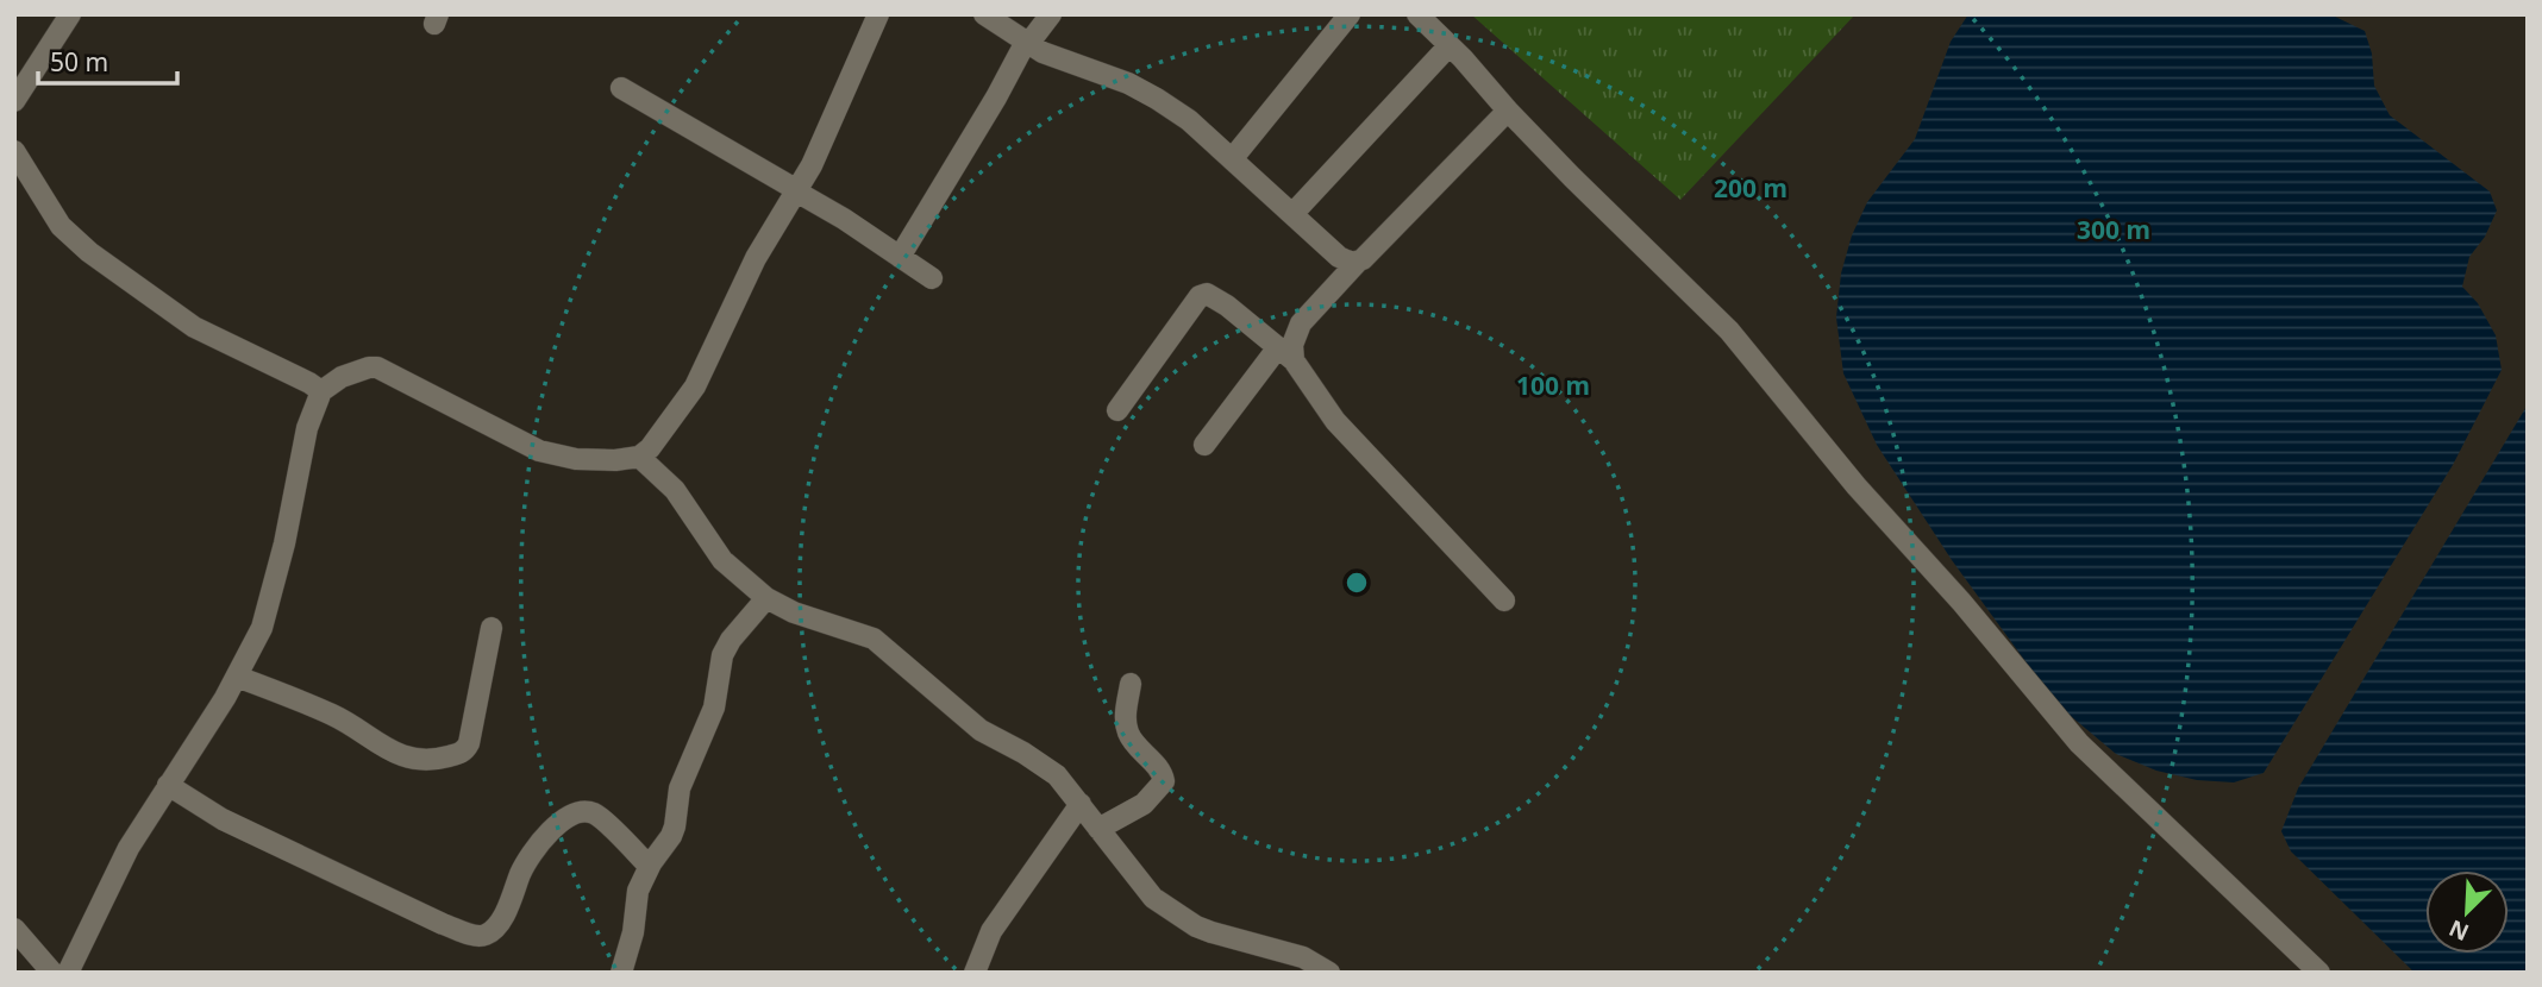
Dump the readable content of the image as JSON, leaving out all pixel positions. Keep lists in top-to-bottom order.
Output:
{
  "scale_bar": "50 m",
  "north": "bottom left",
  "rings": ["200 m", "300 m", "100 m"]
}
